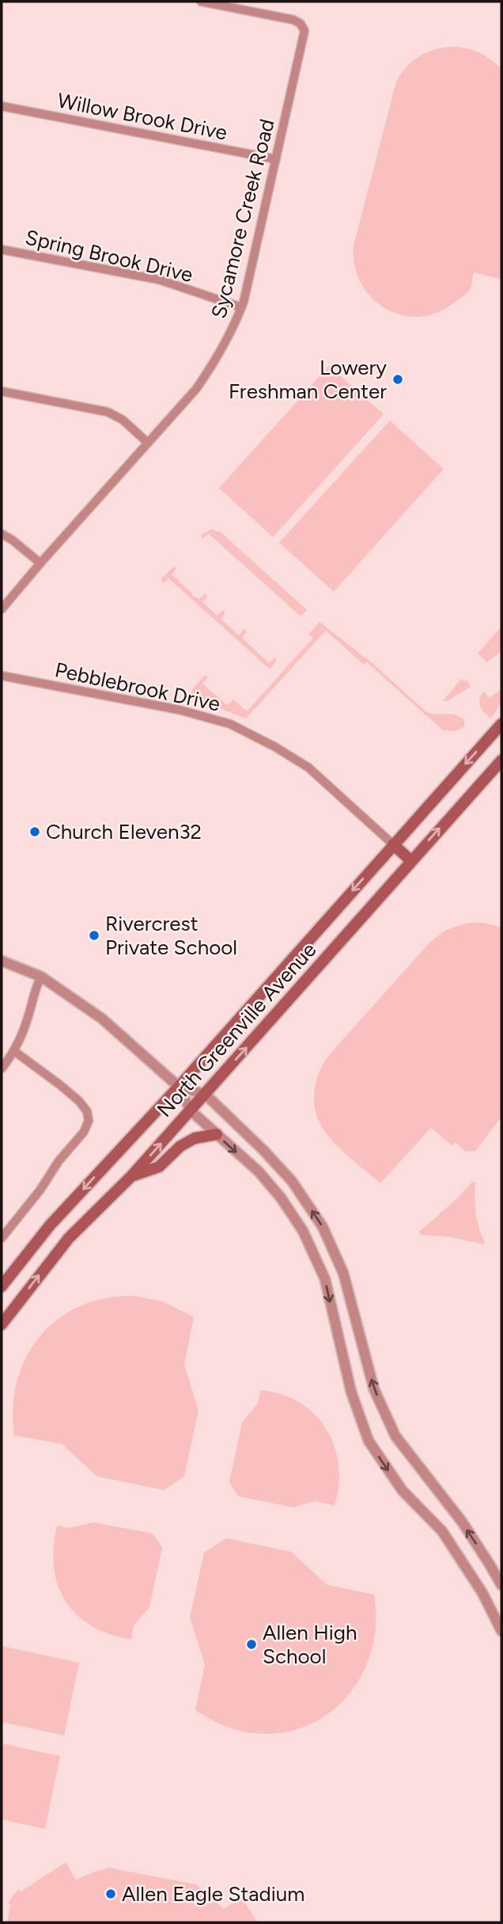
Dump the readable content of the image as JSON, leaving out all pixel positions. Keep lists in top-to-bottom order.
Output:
{
  "streets": {
    "main road": ["North Greenville Avenue"],
    "street": [
      "Willow Brook Drive",
      "Sycamore Creek Road",
      "Spring Brook Drive",
      "Pebblebrook Drive"
    ]
  },
  "crossings": [
    ["Willow Brook Drive", "Sycamore Creek Road"],
    ["Sycamore Creek Road", "Spring Brook Drive"],
    ["Pebblebrook Drive", "North Greenville Avenue"]
  ],
  "places": [
    "Lowery Freshman Center",
    "Church Eleven32",
    "Rivercrest Private School",
    "Allen High School",
    "Allen Eagle Stadium"
  ]
}
